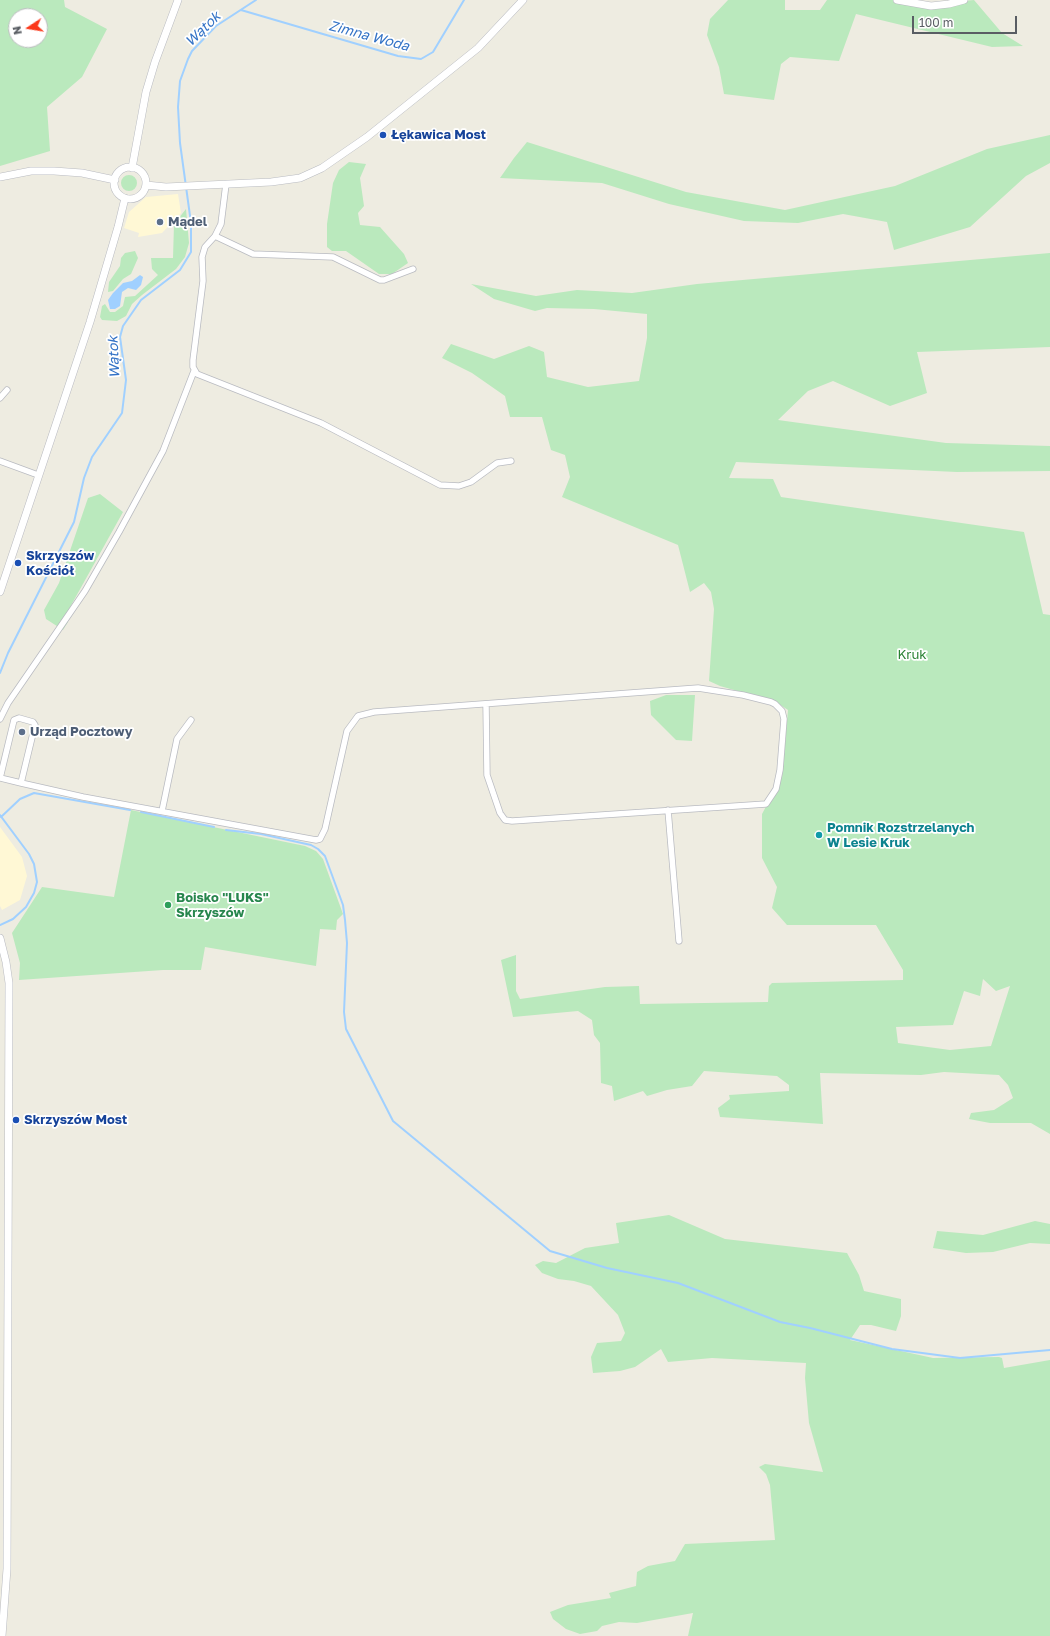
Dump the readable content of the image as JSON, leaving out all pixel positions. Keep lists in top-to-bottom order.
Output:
{
  "water": ["Wątok", "Zimna Woda"],
  "parks": ["Kruk"],
  "places": [
    "Łękawica Most",
    "Mądel",
    "Skrzyszów Kościół",
    "Urząd Pocztowy",
    "Pomnik Rozstrzelanych W Lesie Kruk",
    "Boisko \"LUKS\" Skrzyszów",
    "Skrzyszów Most"
  ],
  "scale_bar": "100 m",
  "north": "left"
}
